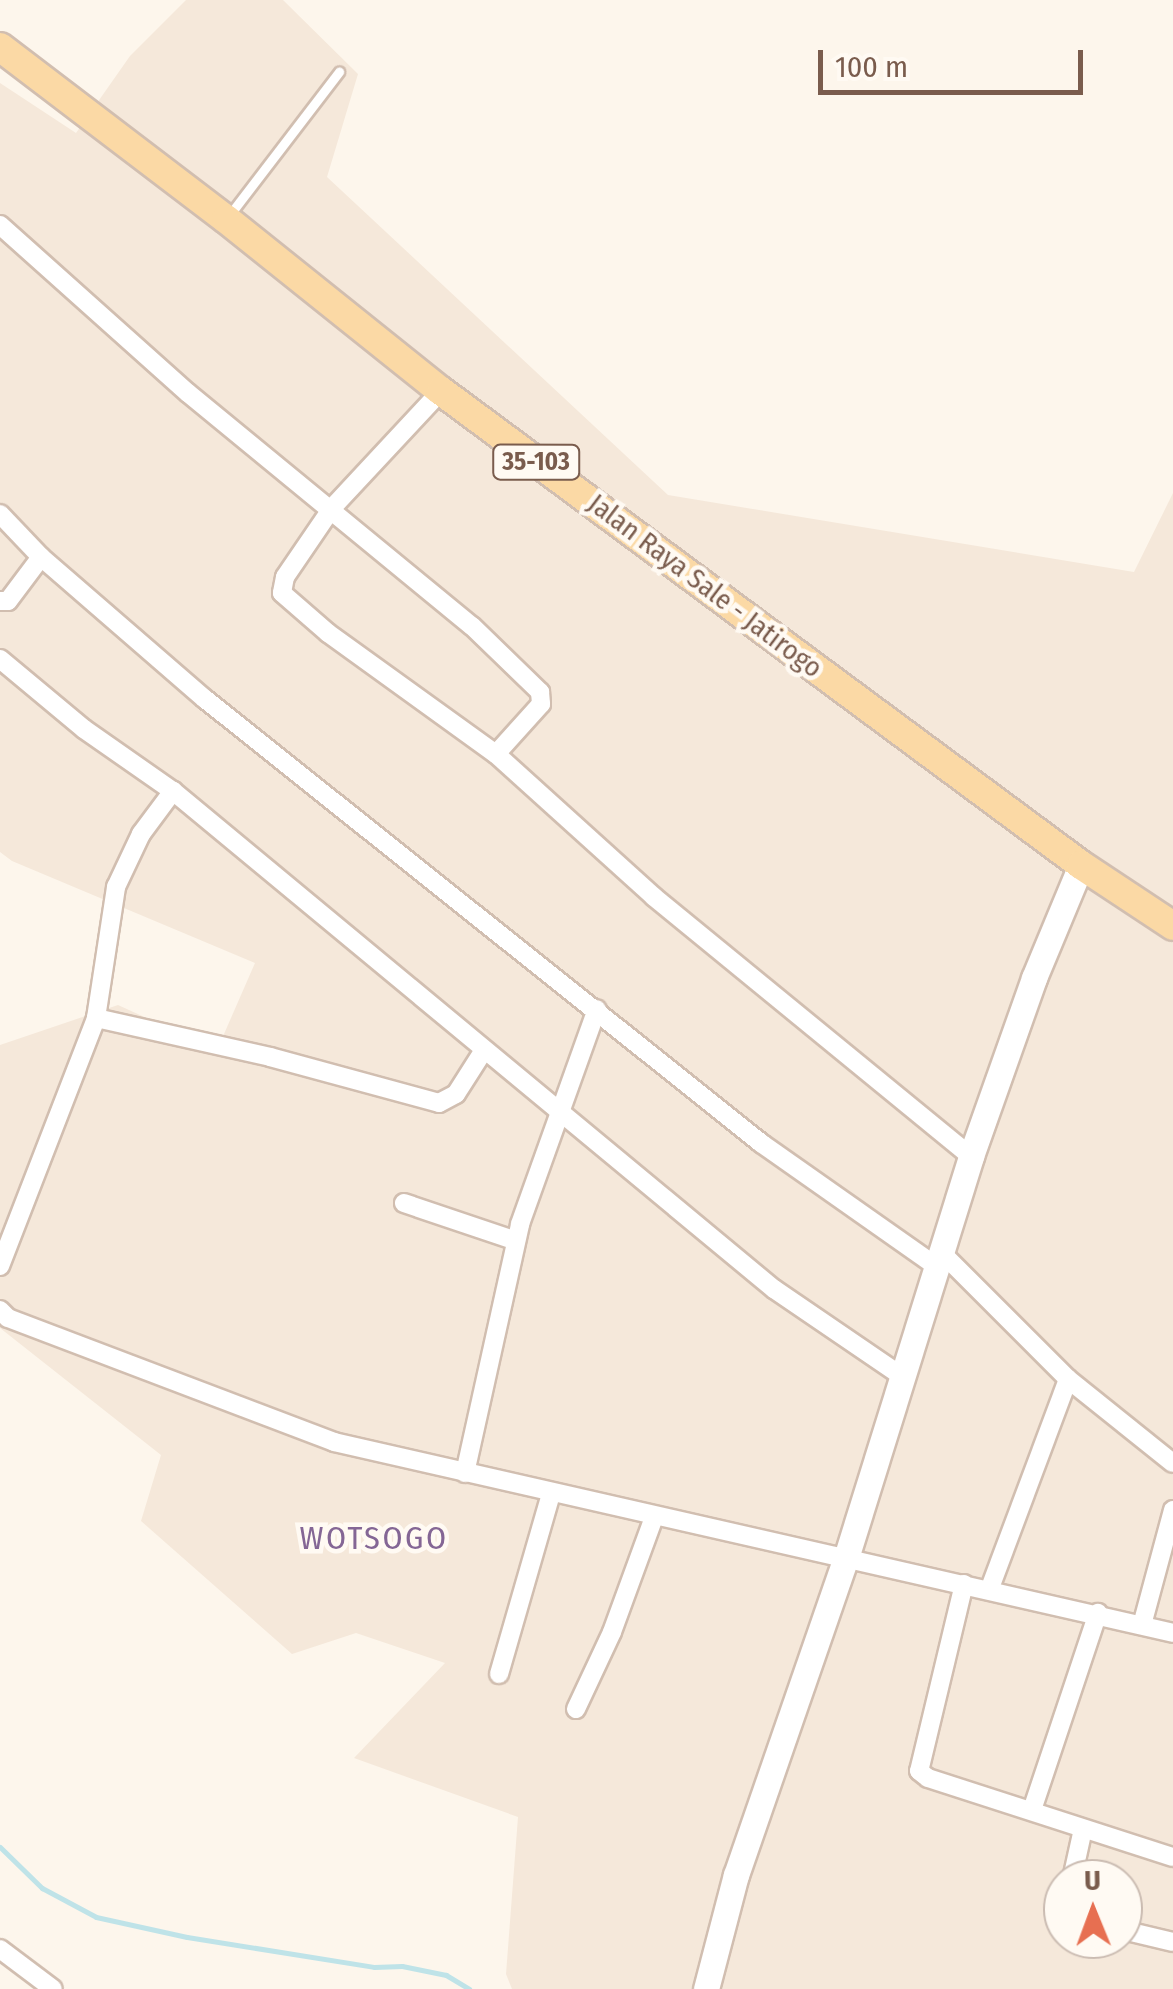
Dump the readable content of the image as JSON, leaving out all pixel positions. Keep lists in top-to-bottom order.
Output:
{
  "streets": {
    "main road": ["35-103", "Jalan Raya Sale - Jatirogo"]
  },
  "crossings": [
    ["35-103", "Jalan Raya Sale - Jatirogo"]
  ],
  "districts": ["WOTSOGO"],
  "scale_bar": "100 m",
  "north": "top"
}
